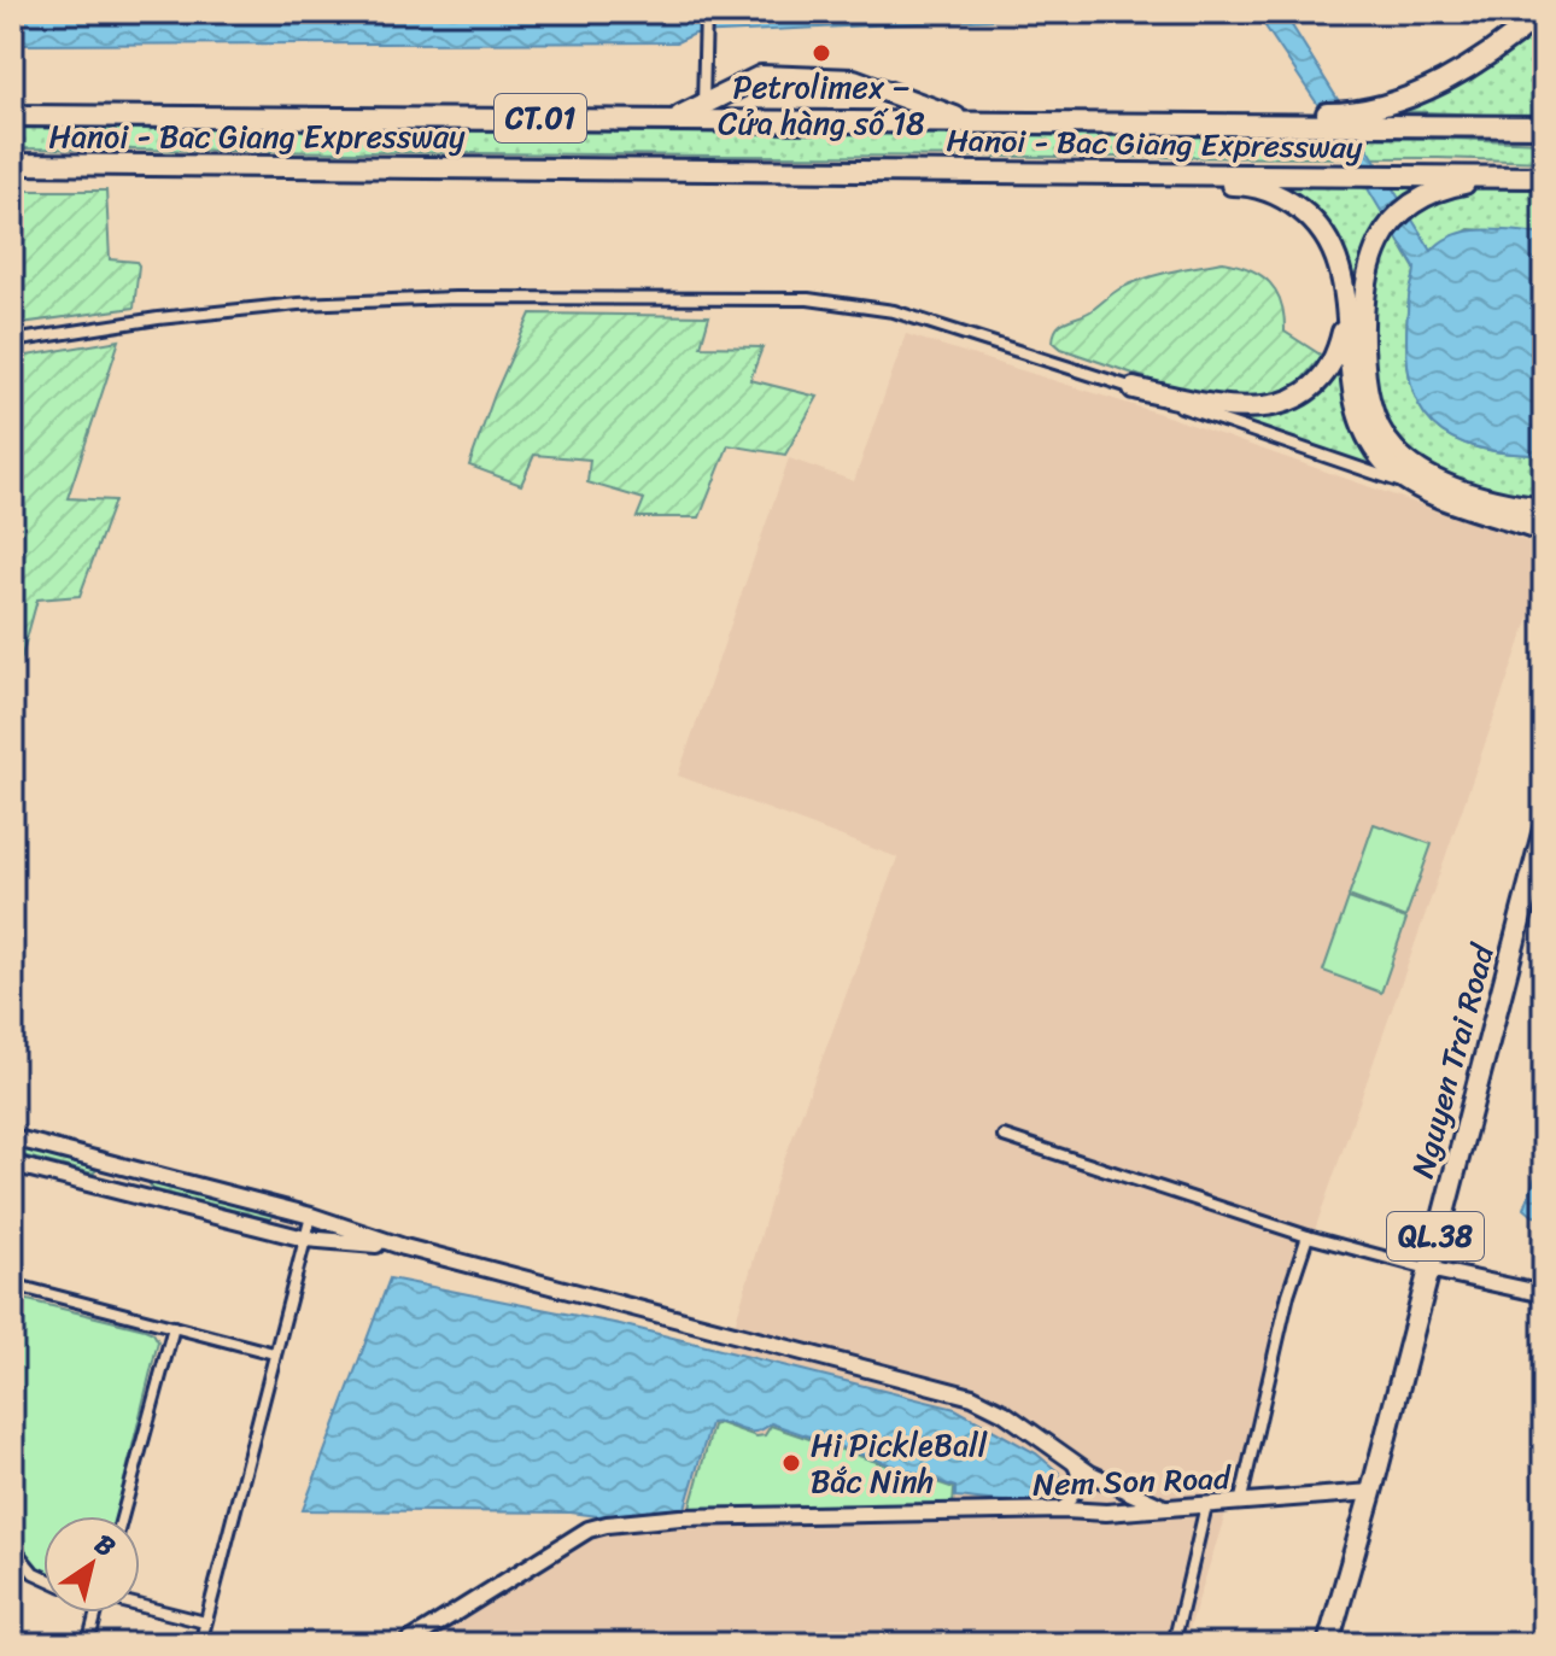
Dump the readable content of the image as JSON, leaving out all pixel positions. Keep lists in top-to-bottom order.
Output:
{
  "streets": {
    "highway": [
      "CT.01",
      "Hanoi - Bac Giang Expressway",
      "Nguyen Trai Road",
      "QL.38"
    ],
    "main road": ["Nem Son Road"]
  },
  "crossings": [
    ["Nguyen Trai Road", "Nem Son Road"]
  ],
  "places": ["Petrolimex – Cửa hàng số 18", "Hi PickleBall Bắc Ninh"],
  "north": "top right"
}
